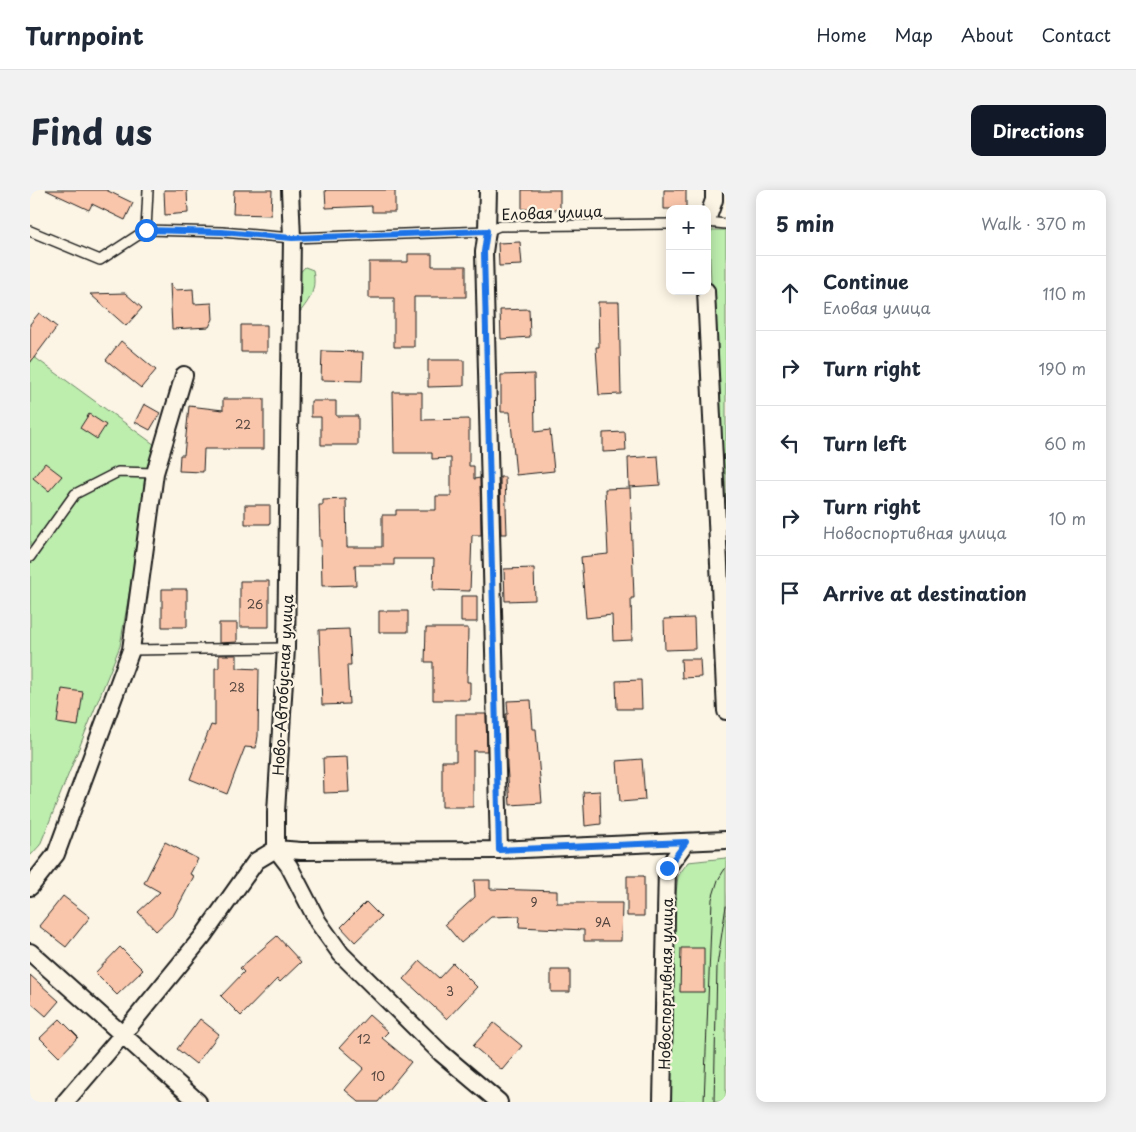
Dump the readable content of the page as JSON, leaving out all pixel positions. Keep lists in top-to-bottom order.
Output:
{
  "streets": {
    "street": ["Ново-Автобусная улица", "Новоспортивная улица"],
    "lane": ["Еловая улица"]
  },
  "crossings": [
    ["Еловая улица", "Ново-Автобусная улица"]
  ],
  "house_numbers": [
    "22",
    "26",
    "28",
    "9",
    "9А",
    "3",
    "12",
    "10"
  ],
  "page": {
    "header": "Turnpoint",
    "nav": [
      "Home",
      "Map",
      "About",
      "Contact"
    ],
    "title": "Find us",
    "buttons": "Directions",
    "heading": ["5 min", "Walk · 370 m"],
    "map_buttons": ["+", "−"],
    "list": [
      ["Continue", "Еловая улица", "110 m"],
      ["Turn right", "190 m"],
      ["Turn left", "60 m"],
      ["Turn right", "Новоспортивная улица", "10 m"],
      "Arrive at destination"
    ]
  }
}
